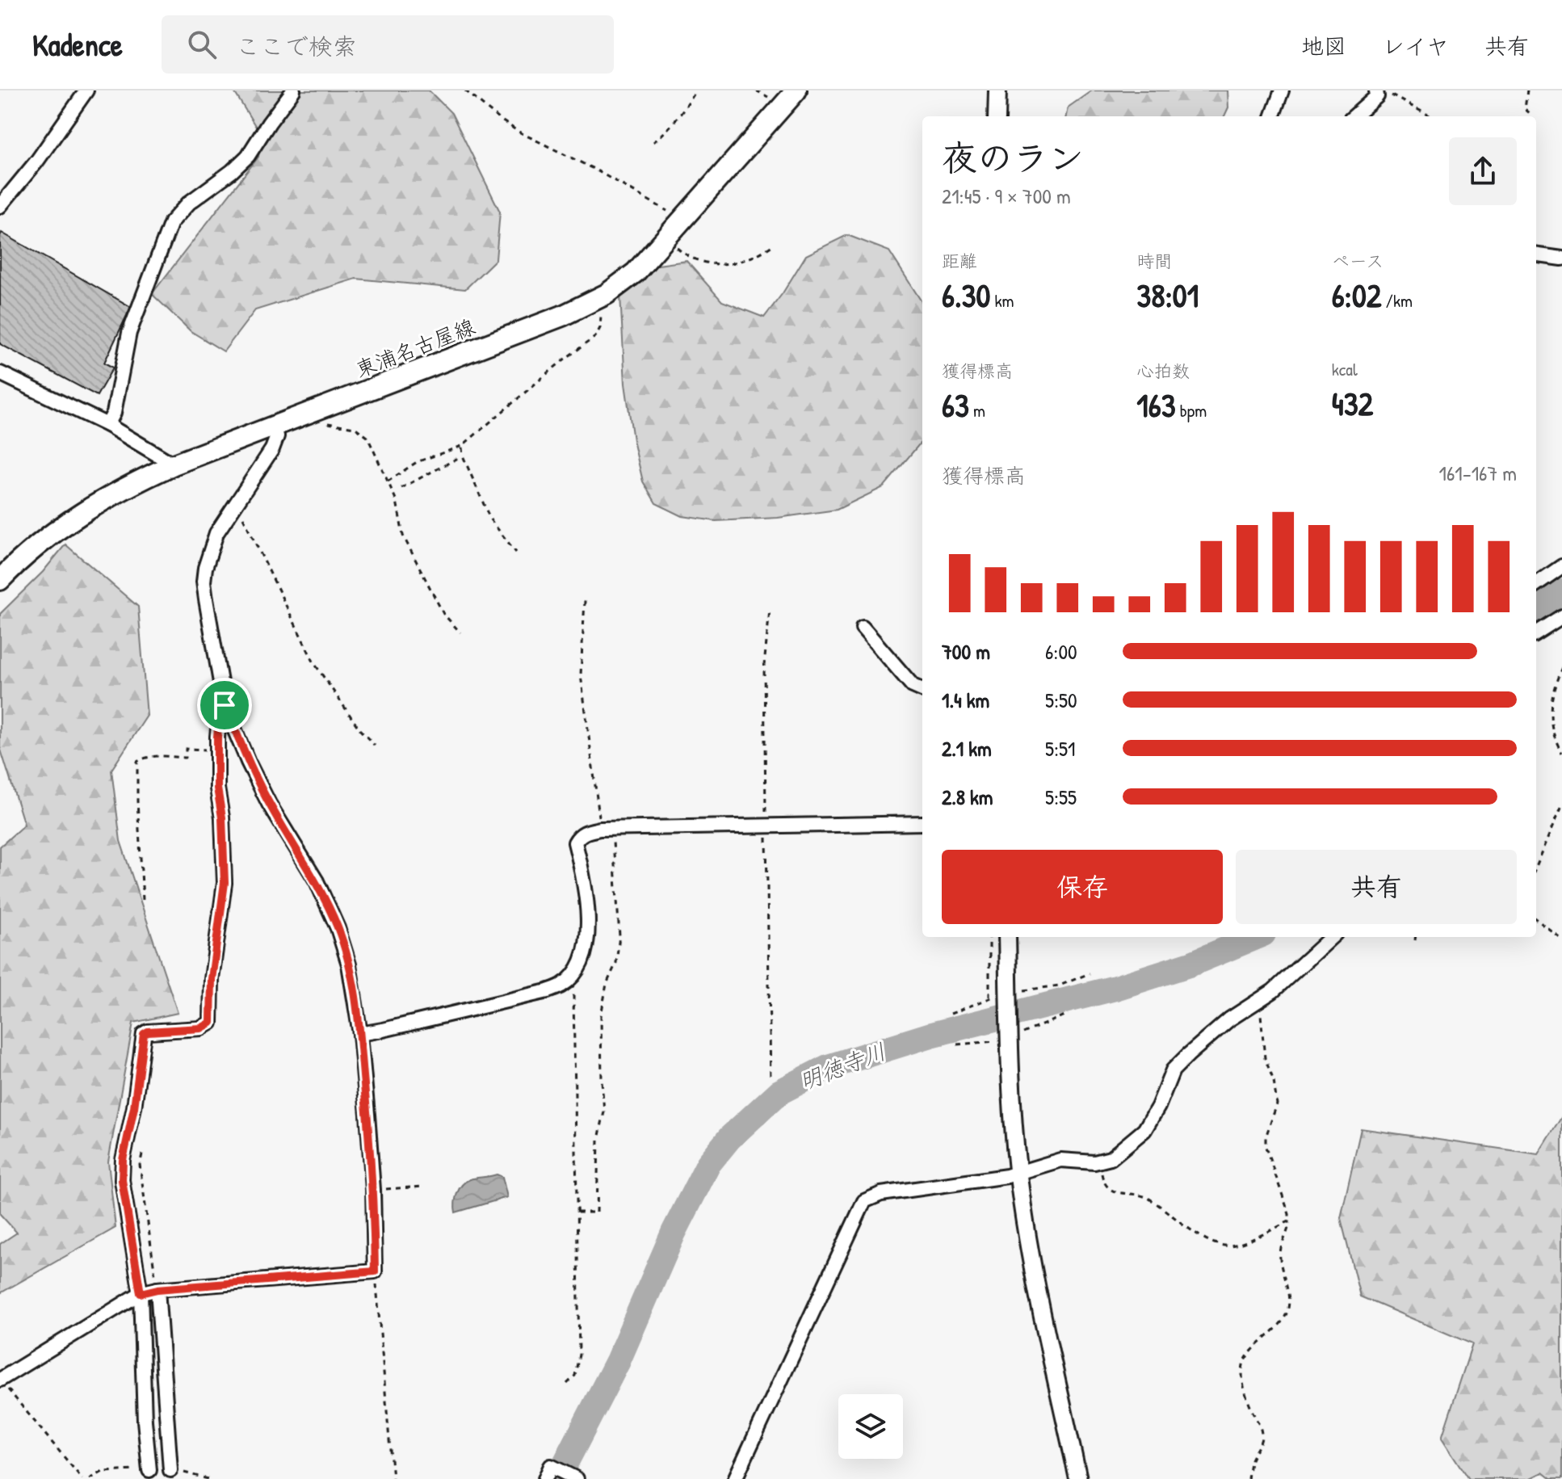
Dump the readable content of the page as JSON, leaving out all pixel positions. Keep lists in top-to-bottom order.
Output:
{
  "streets": {
    "main road": ["東浦名古屋線"]
  },
  "water": ["明徳寺川"],
  "page": {
    "header": "Kadence",
    "search": "ここで検索",
    "nav": ["地図", "レイヤ", "共有"],
    "heading": ["夜のラン", "21:45 · 9 × 700 m"],
    "stats": [
      ["距離", "6.30 km"],
      ["時間", "38:01"],
      ["ペース", "6:02 /km"],
      ["獲得標高", "63 m"],
      ["心拍数", "163 bpm"],
      ["kcal", "432"]
    ],
    "chart": ["獲得標高", "161–167 m"],
    "list": [
      {
        "name": "700 m",
        "note": "6:00"
      },
      {
        "name": "1.4 km",
        "note": "5:50"
      },
      {
        "name": "2.1 km",
        "note": "5:51"
      },
      {
        "name": "2.8 km",
        "note": "5:55"
      }
    ],
    "buttons": ["保存", "共有"]
  }
}
